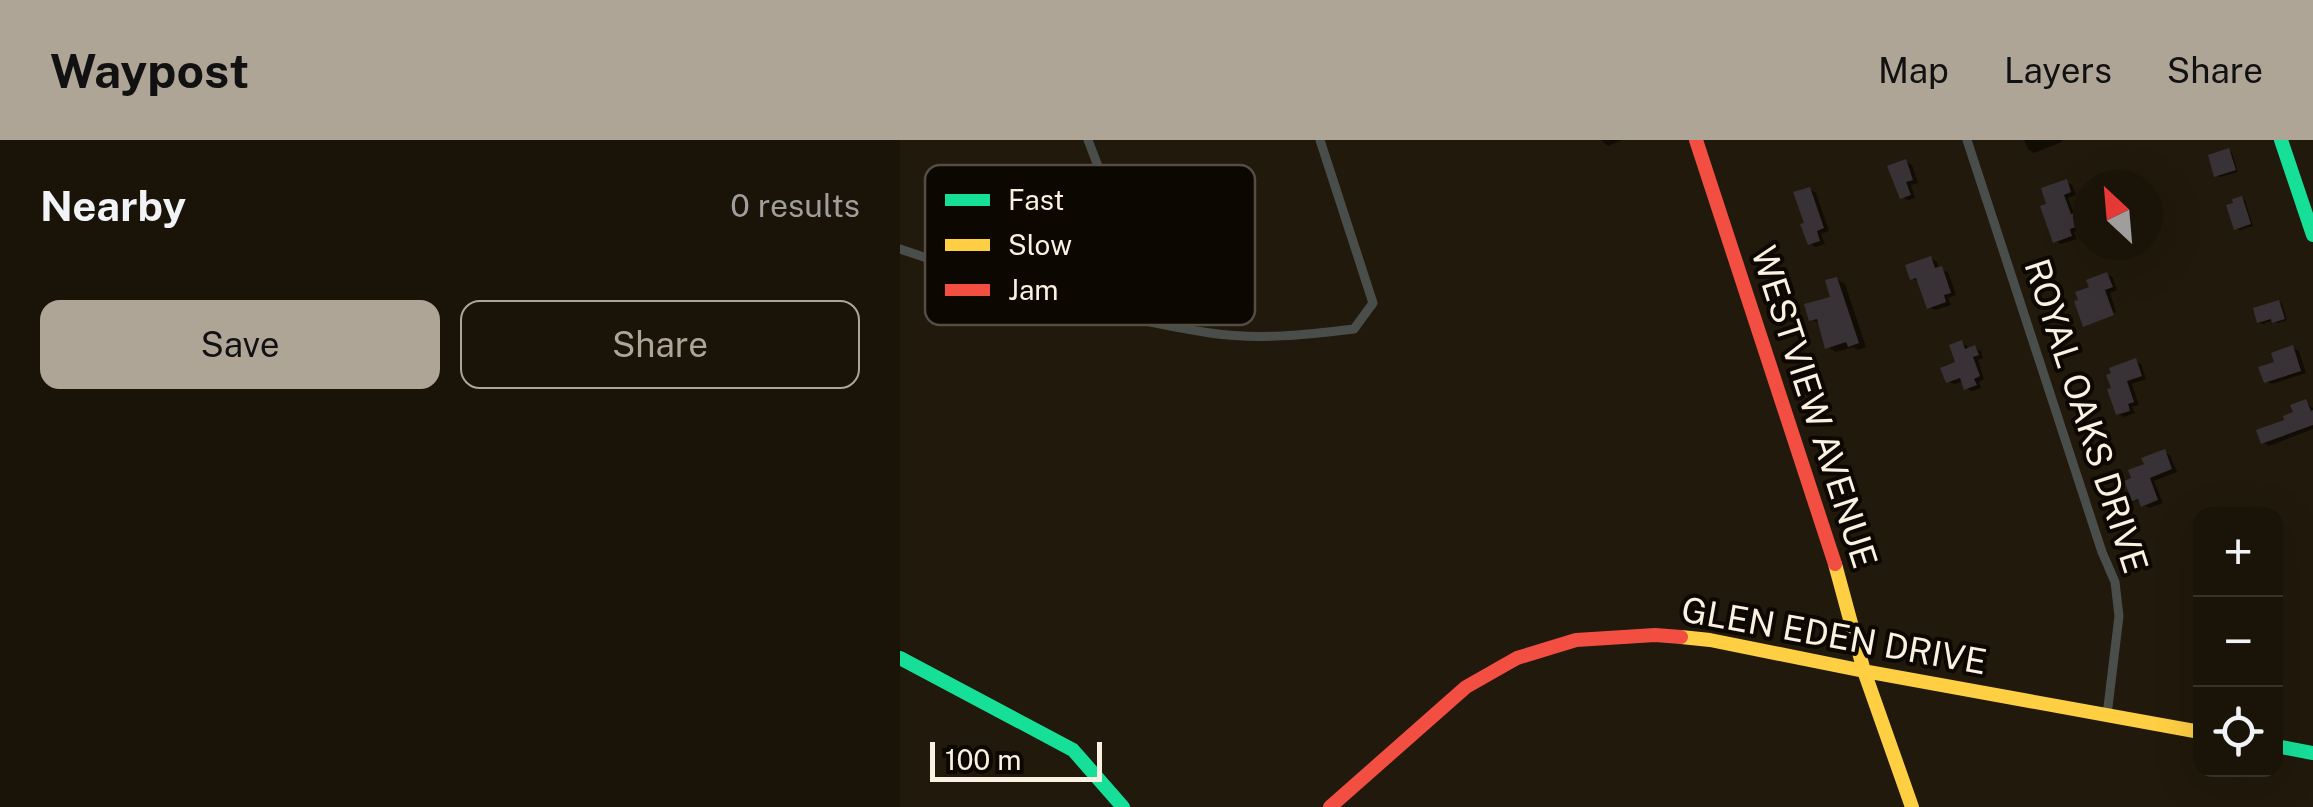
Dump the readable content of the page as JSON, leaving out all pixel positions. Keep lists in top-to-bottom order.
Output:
{
  "streets": {
    "street": ["WESTVIEW AVENUE", "ROYAL OAKS DRIVE", "GLEN EDEN DRIVE"]
  },
  "crossings": [
    ["WESTVIEW AVENUE", "GLEN EDEN DRIVE"],
    ["ROYAL OAKS DRIVE", "GLEN EDEN DRIVE"]
  ],
  "legend": ["Fast", "Slow", "Jam"],
  "scale_bar": "100 m",
  "north": "top left",
  "page": {
    "header": "Waypost",
    "nav": ["Map", "Layers", "Share"],
    "heading": ["Nearby", "0 results"],
    "buttons": ["Save", "Share"],
    "map_buttons": ["+", "−"],
    "scale": "100 m"
  }
}
